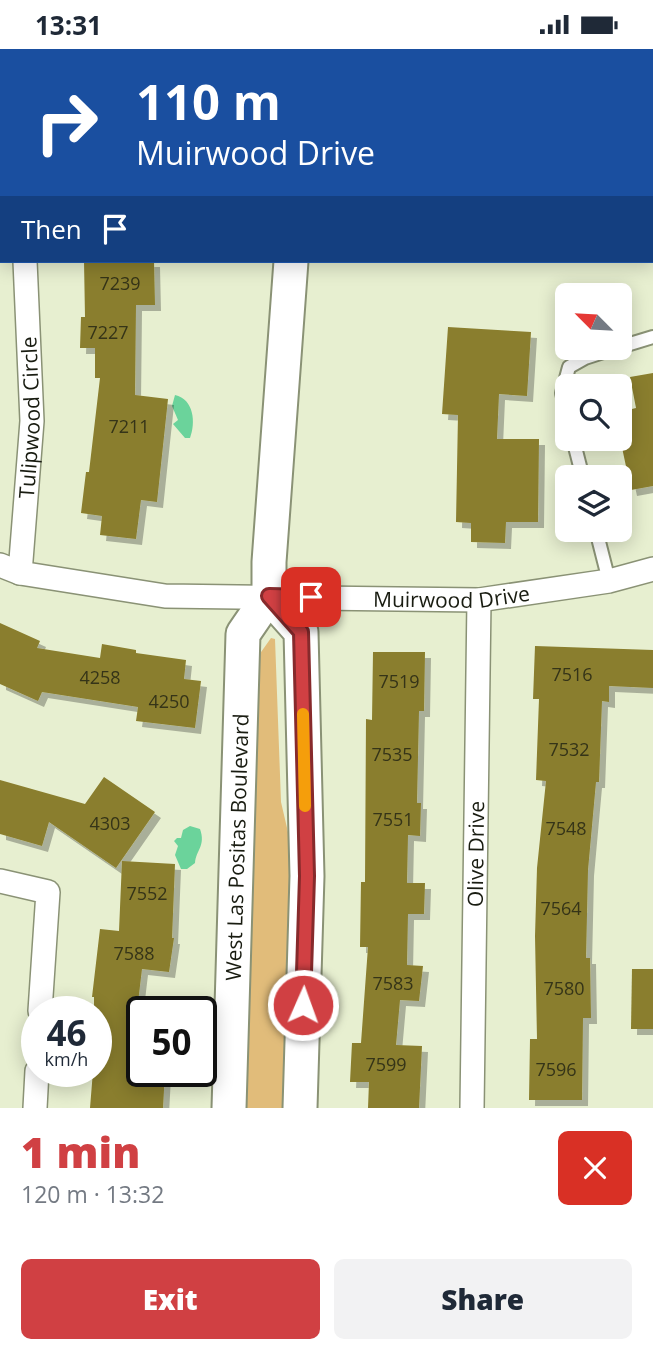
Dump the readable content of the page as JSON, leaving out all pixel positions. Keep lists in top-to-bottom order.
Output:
{
  "streets": {
    "main road": ["West Las Positas Boulevard"],
    "street": ["Tulipwood Circle", "Muirwood Drive", "Olive Drive"]
  },
  "crossings": [
    ["Tulipwood Circle", "Muirwood Drive"],
    ["Muirwood Drive", "West Las Positas Boulevard"],
    ["Muirwood Drive", "Olive Drive"]
  ],
  "house_numbers": [
    "7239",
    "7227",
    "7211",
    "7516",
    "4258",
    "7519",
    "4250",
    "7532",
    "7535",
    "7551",
    "4303",
    "7548",
    "7552",
    "7564",
    "7588",
    "7583",
    "7580",
    "7599",
    "7596"
  ],
  "north": "top left",
  "page": {
    "status": "13:31",
    "turn": ["110 m", "Muirwood Drive"],
    "then": "Then",
    "speed": "46 km/h",
    "limit": "50",
    "heading": ["1 min", "120 m · 13:32"],
    "buttons": ["Exit", "Share"]
  }
}
